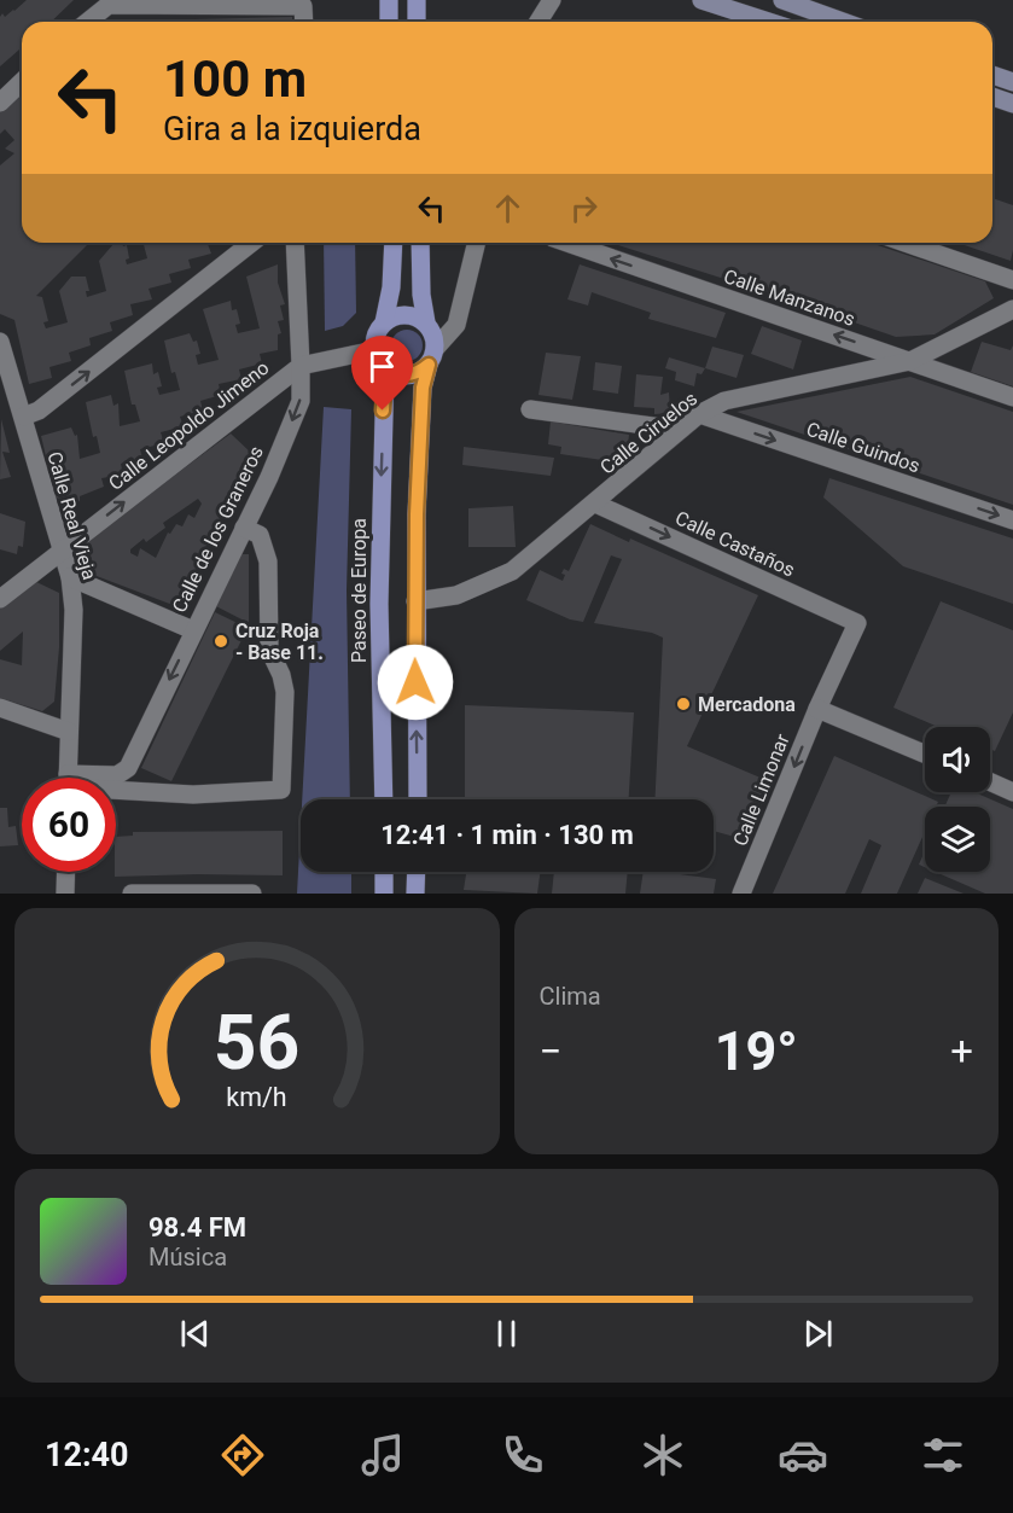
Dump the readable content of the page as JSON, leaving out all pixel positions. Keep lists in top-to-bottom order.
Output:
{
  "streets": {
    "main road": ["Paseo de Europa"],
    "street": [
      "Calle Manzanos",
      "Calle Leopoldo Jimeno",
      "Calle Ciruelos",
      "Calle Guindos",
      "Calle Real Vieja",
      "Calle de los Graneros",
      "Calle Castaños",
      "Calle Limonar"
    ]
  },
  "crossings": [
    ["Calle Manzanos", "Calle Ciruelos"],
    ["Calle Leopoldo Jimeno", "Calle Real Vieja"],
    ["Calle Leopoldo Jimeno", "Calle de los Graneros"],
    ["Calle Ciruelos", "Calle Guindos"],
    ["Calle Ciruelos", "Calle Castaños"],
    ["Calle Castaños", "Calle Limonar"]
  ],
  "one_way": [
    "Calle Guindos",
    "Calle de los Graneros",
    "Calle Castaños",
    "Calle Limonar"
  ],
  "places": ["Cruz Roja - Base 11.", "Mercadona"],
  "page": {
    "turn": ["100 m", "Gira a la izquierda"],
    "limit": "60",
    "trip": "12:41 · 1 min · 130 m",
    "tile": "Clima",
    "heat": ["−", "19°", "+"],
    "song": ["98.4 FM", "Música"],
    "tabs": "12:40",
    "gauge": ["56", "km/h"]
  }
}
